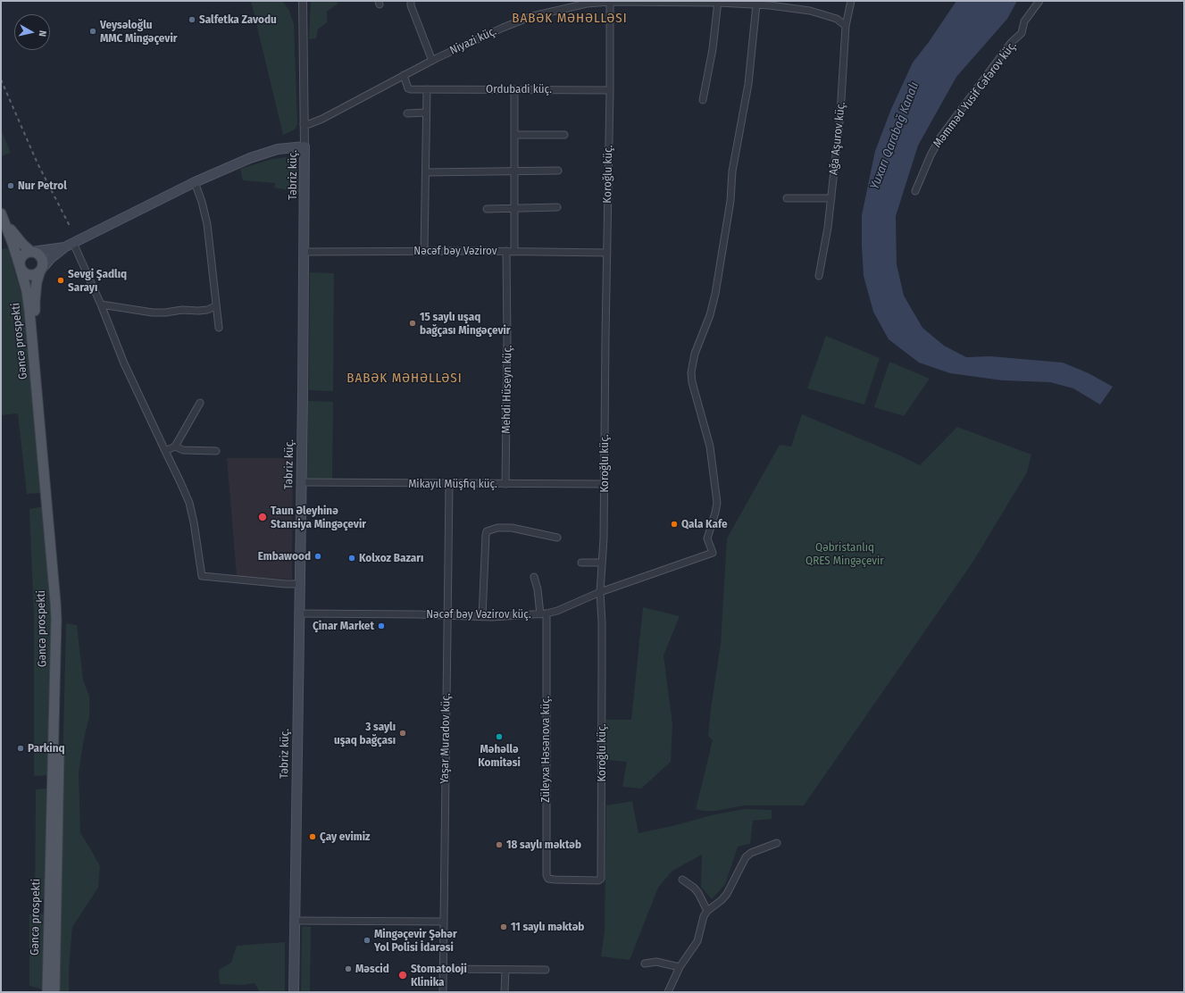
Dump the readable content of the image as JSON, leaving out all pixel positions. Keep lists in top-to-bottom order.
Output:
{
  "streets": {
    "main road": ["Təbriz küç.", "Gəncə prospekti"],
    "street": [
      "Niyazi küç.",
      "Ordubadi küç.",
      "Məmməd Yusif Cəfərov küç.",
      "Ağa Aşurov küç.",
      "Koroğlu küç.",
      "Nəcəf bəy Vəzirov",
      "Mehdi Hüseyn küç.",
      "Mikayıl Müşfiq küç.",
      "Nəcəf bəy Vəzirov küç.",
      "Yaşar Muradov küç.",
      "Züleyxa Həsənova küç."
    ]
  },
  "crossings": [
    ["Niyazi küç.", "Ordubadi küç."],
    ["Niyazi küç.", "Ağa Aşurov küç."],
    ["Niyazi küç.", "Koroğlu küç."],
    ["Niyazi küç.", "Təbriz küç."],
    ["Niyazi küç.", "Nəcəf bəy Vəzirov küç."],
    ["Ordubadi küç.", "Koroğlu küç."],
    ["Koroğlu küç.", "Nəcəf bəy Vəzirov"],
    ["Koroğlu küç.", "Mikayıl Müşfiq küç."],
    ["Koroğlu küç.", "Nəcəf bəy Vəzirov küç."],
    ["Koroğlu küç.", "Züleyxa Həsənova küç."],
    ["Təbriz küç.", "Nəcəf bəy Vəzirov"],
    ["Təbriz küç.", "Mikayıl Müşfiq küç."],
    ["Təbriz küç.", "Nəcəf bəy Vəzirov küç."],
    ["Nəcəf bəy Vəzirov", "Mehdi Hüseyn küç."],
    ["Mehdi Hüseyn küç.", "Mikayıl Müşfiq küç."],
    ["Mikayıl Müşfiq küç.", "Yaşar Muradov küç."],
    ["Nəcəf bəy Vəzirov küç.", "Yaşar Muradov küç."],
    ["Nəcəf bəy Vəzirov küç.", "Züleyxa Həsənova küç."]
  ],
  "districts": ["BABƏK MƏHƏLLƏSI", "BABƏK MƏHƏLLƏSI"],
  "water": ["Yuxarı Qarabağ Kanalı"],
  "parks": ["Qəbristanlıq QRES Mingəçevir"],
  "places": [
    "Salfetka Zavodu",
    "Veysəloğlu MMC Mingəçevir",
    "Nur Petrol",
    "Sevgi Şadlıq Sarayı",
    "15 saylı uşaq bağçası Mingəçevir",
    "Taun Əleyhinə Stansiya Mingəçevir",
    "Qala Kafe",
    "Embawood",
    "Kolxoz Bazarı",
    "Çinar Market",
    "3 saylı uşaq bağçası",
    "Məhəllə Komitəsi",
    "Parkinq",
    "Çay evimiz",
    "18 saylı məktəb",
    "11 saylı məktəb",
    "Mingəçevir Şəhər Yol Polisi İdarəsi",
    "Məscid",
    "Stomatoloji Klinika"
  ],
  "north": "right"
}
